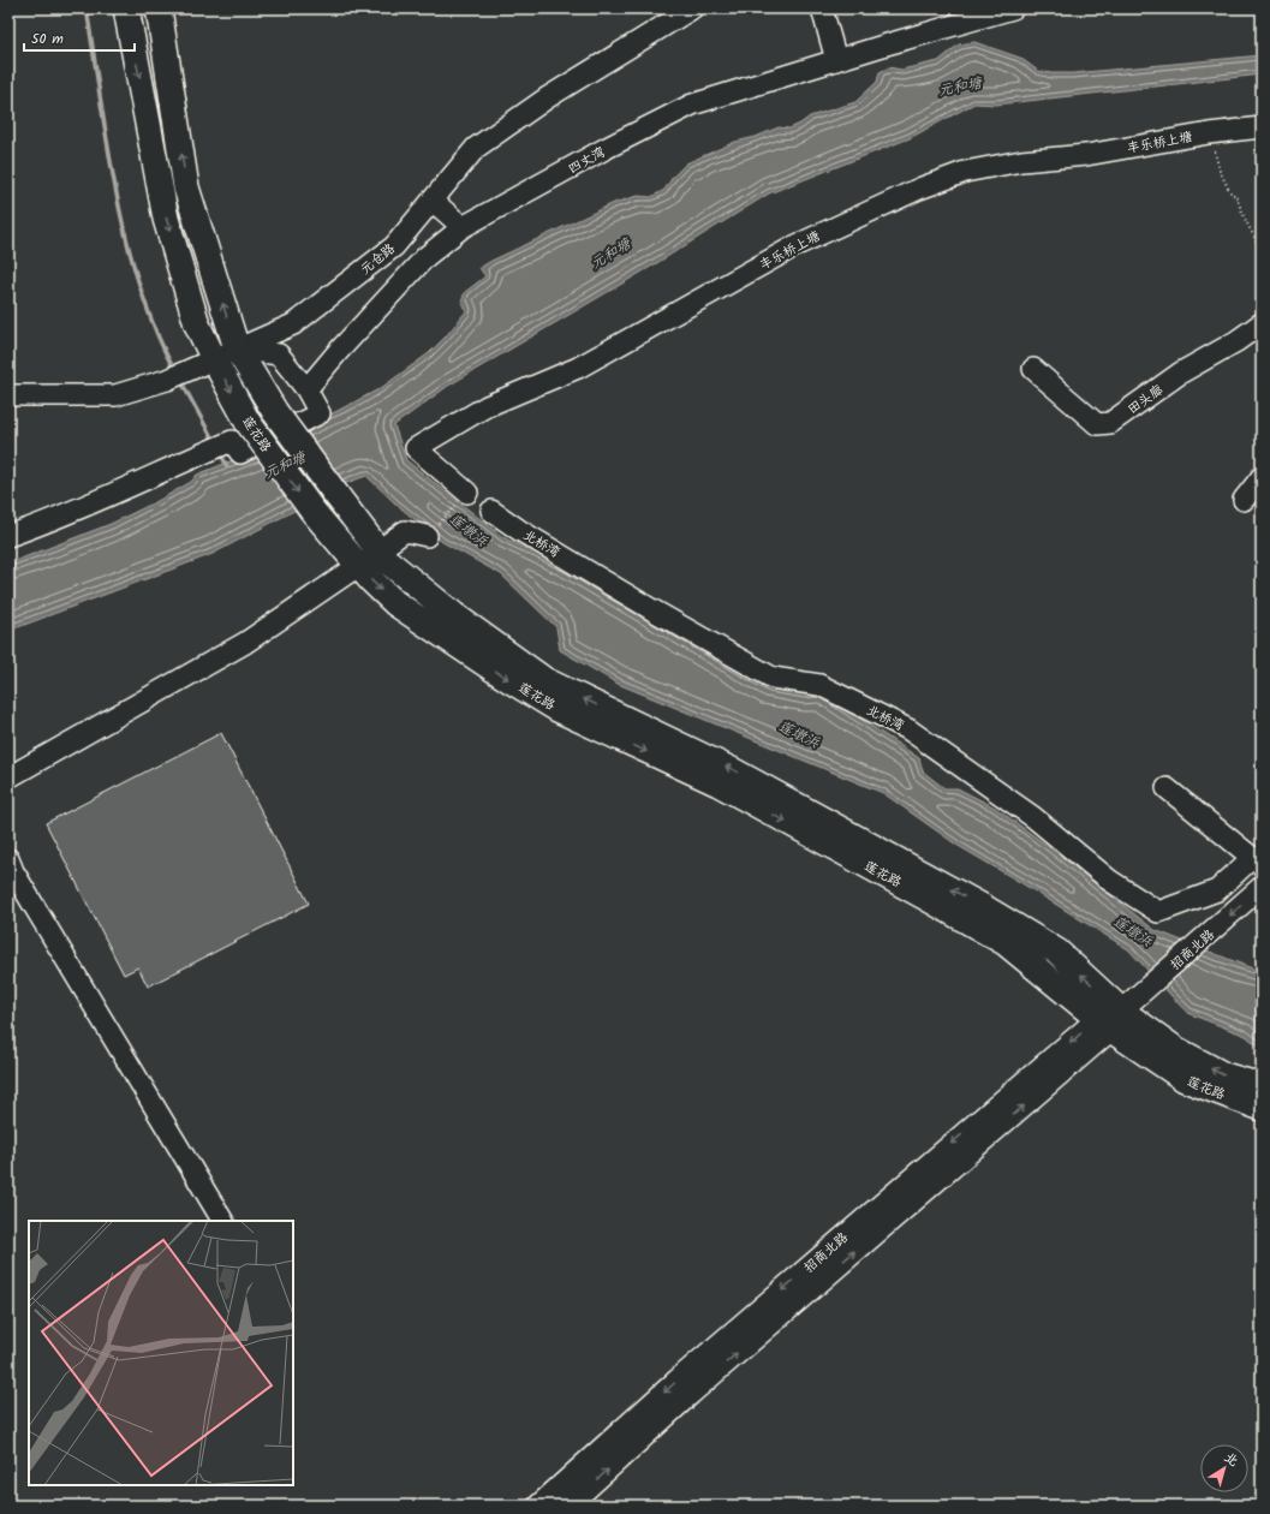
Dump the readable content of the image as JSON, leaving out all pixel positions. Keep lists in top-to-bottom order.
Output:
{
  "streets": {
    "main road": ["莲花路"],
    "street": [
      "丰乐桥上塘",
      "四丈湾",
      "元仓路",
      "田头廊",
      "北桥湾",
      "招商北路"
    ]
  },
  "crossings": [
    ["元仓路", "莲花路"],
    ["莲花路", "招商北路"]
  ],
  "water": ["元和塘", "莲墩浜"],
  "scale_bar": "50 m",
  "north": "top right"
}
